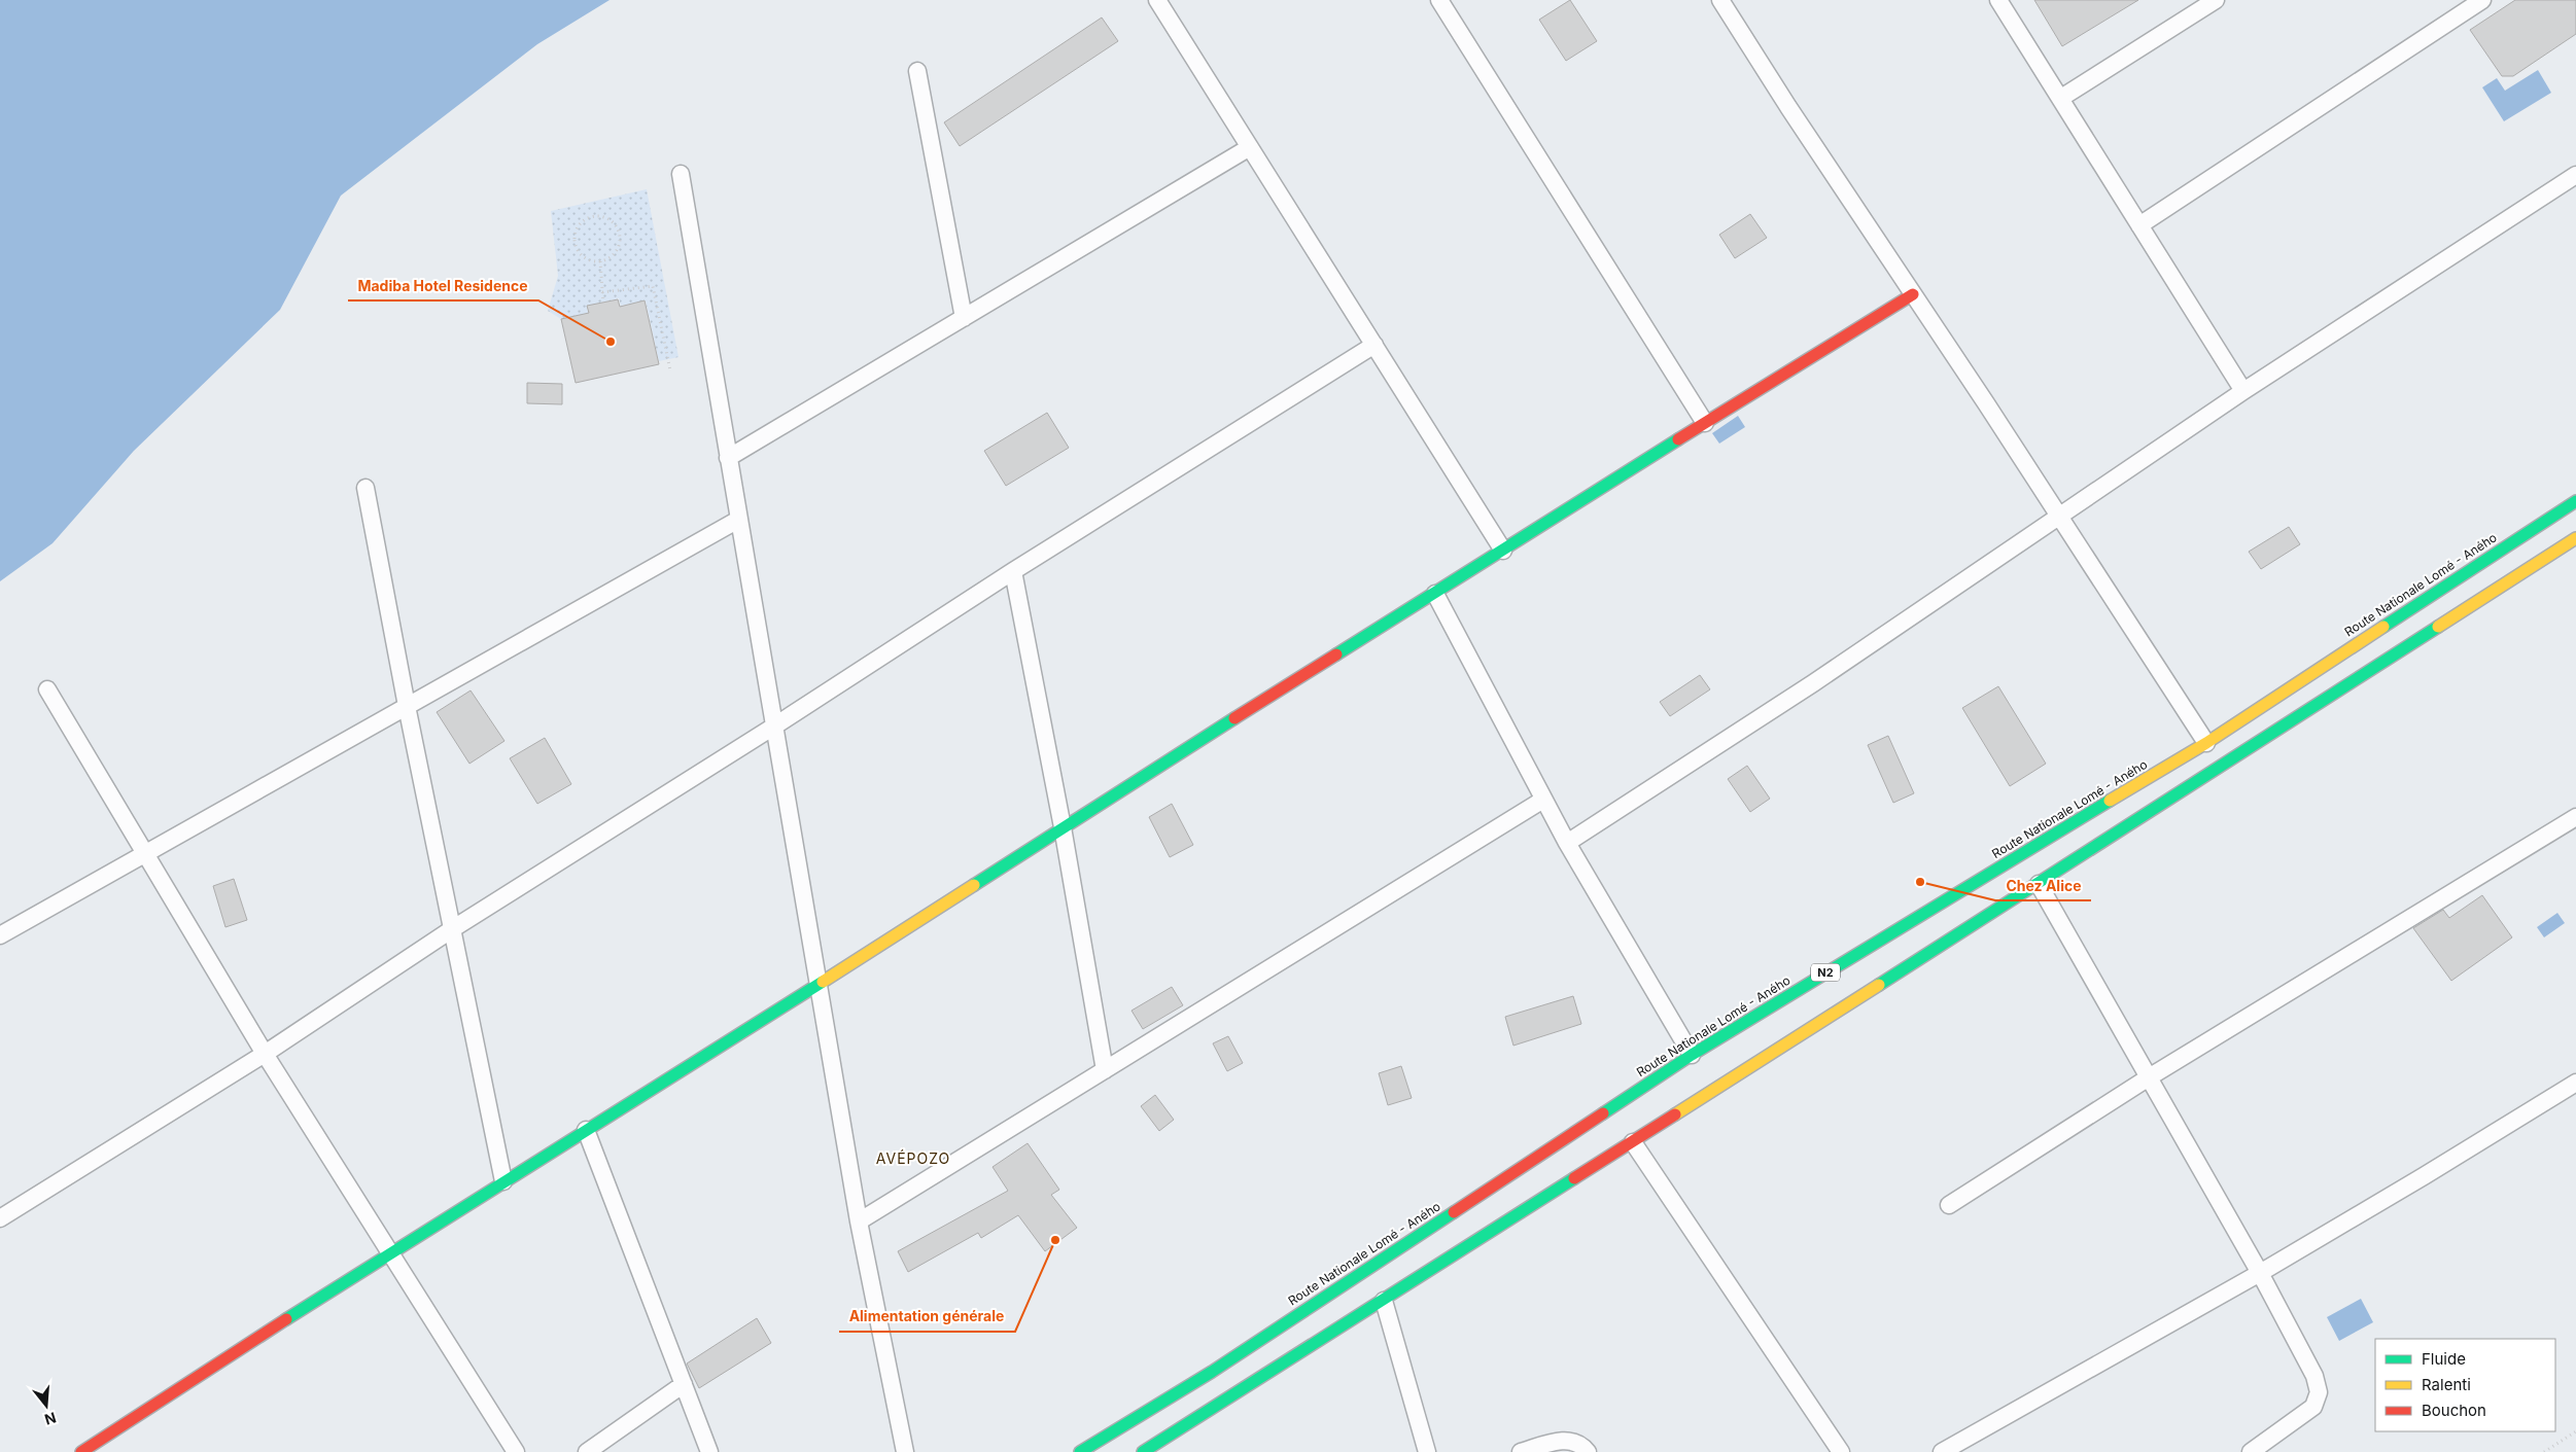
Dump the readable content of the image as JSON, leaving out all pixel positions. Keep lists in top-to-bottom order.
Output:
{
  "streets": {
    "main road": ["Route Nationale Lomé - Aného", "N2"]
  },
  "districts": ["AVÉPOZO"],
  "places": ["Madiba Hotel Residence", "Chez Alice", "Alimentation générale"],
  "legend": ["Fluide", "Ralenti", "Bouchon"],
  "north": "bottom"
}
